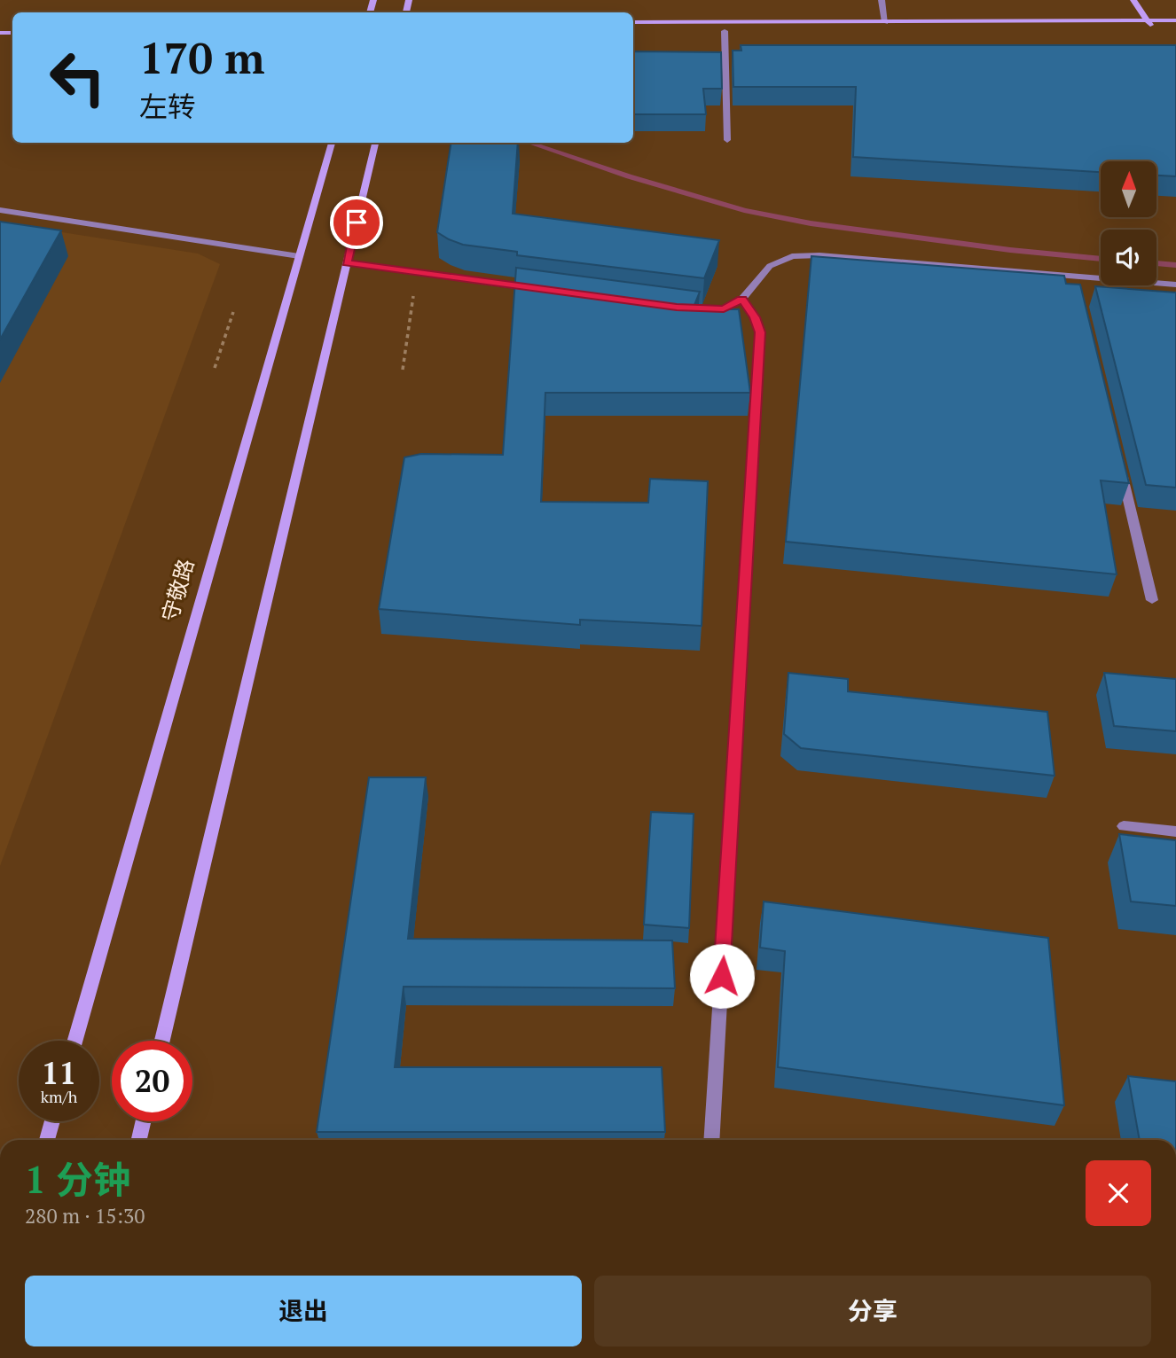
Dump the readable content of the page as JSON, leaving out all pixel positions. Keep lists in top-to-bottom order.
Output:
{
  "streets": {
    "main road": ["守敬路"]
  },
  "north": "top",
  "page": {
    "turn": ["170 m", "左转"],
    "speed": "11 km/h",
    "limit": "20",
    "heading": ["1 分钟", "280 m · 15:30"],
    "buttons": ["退出", "分享"]
  }
}
